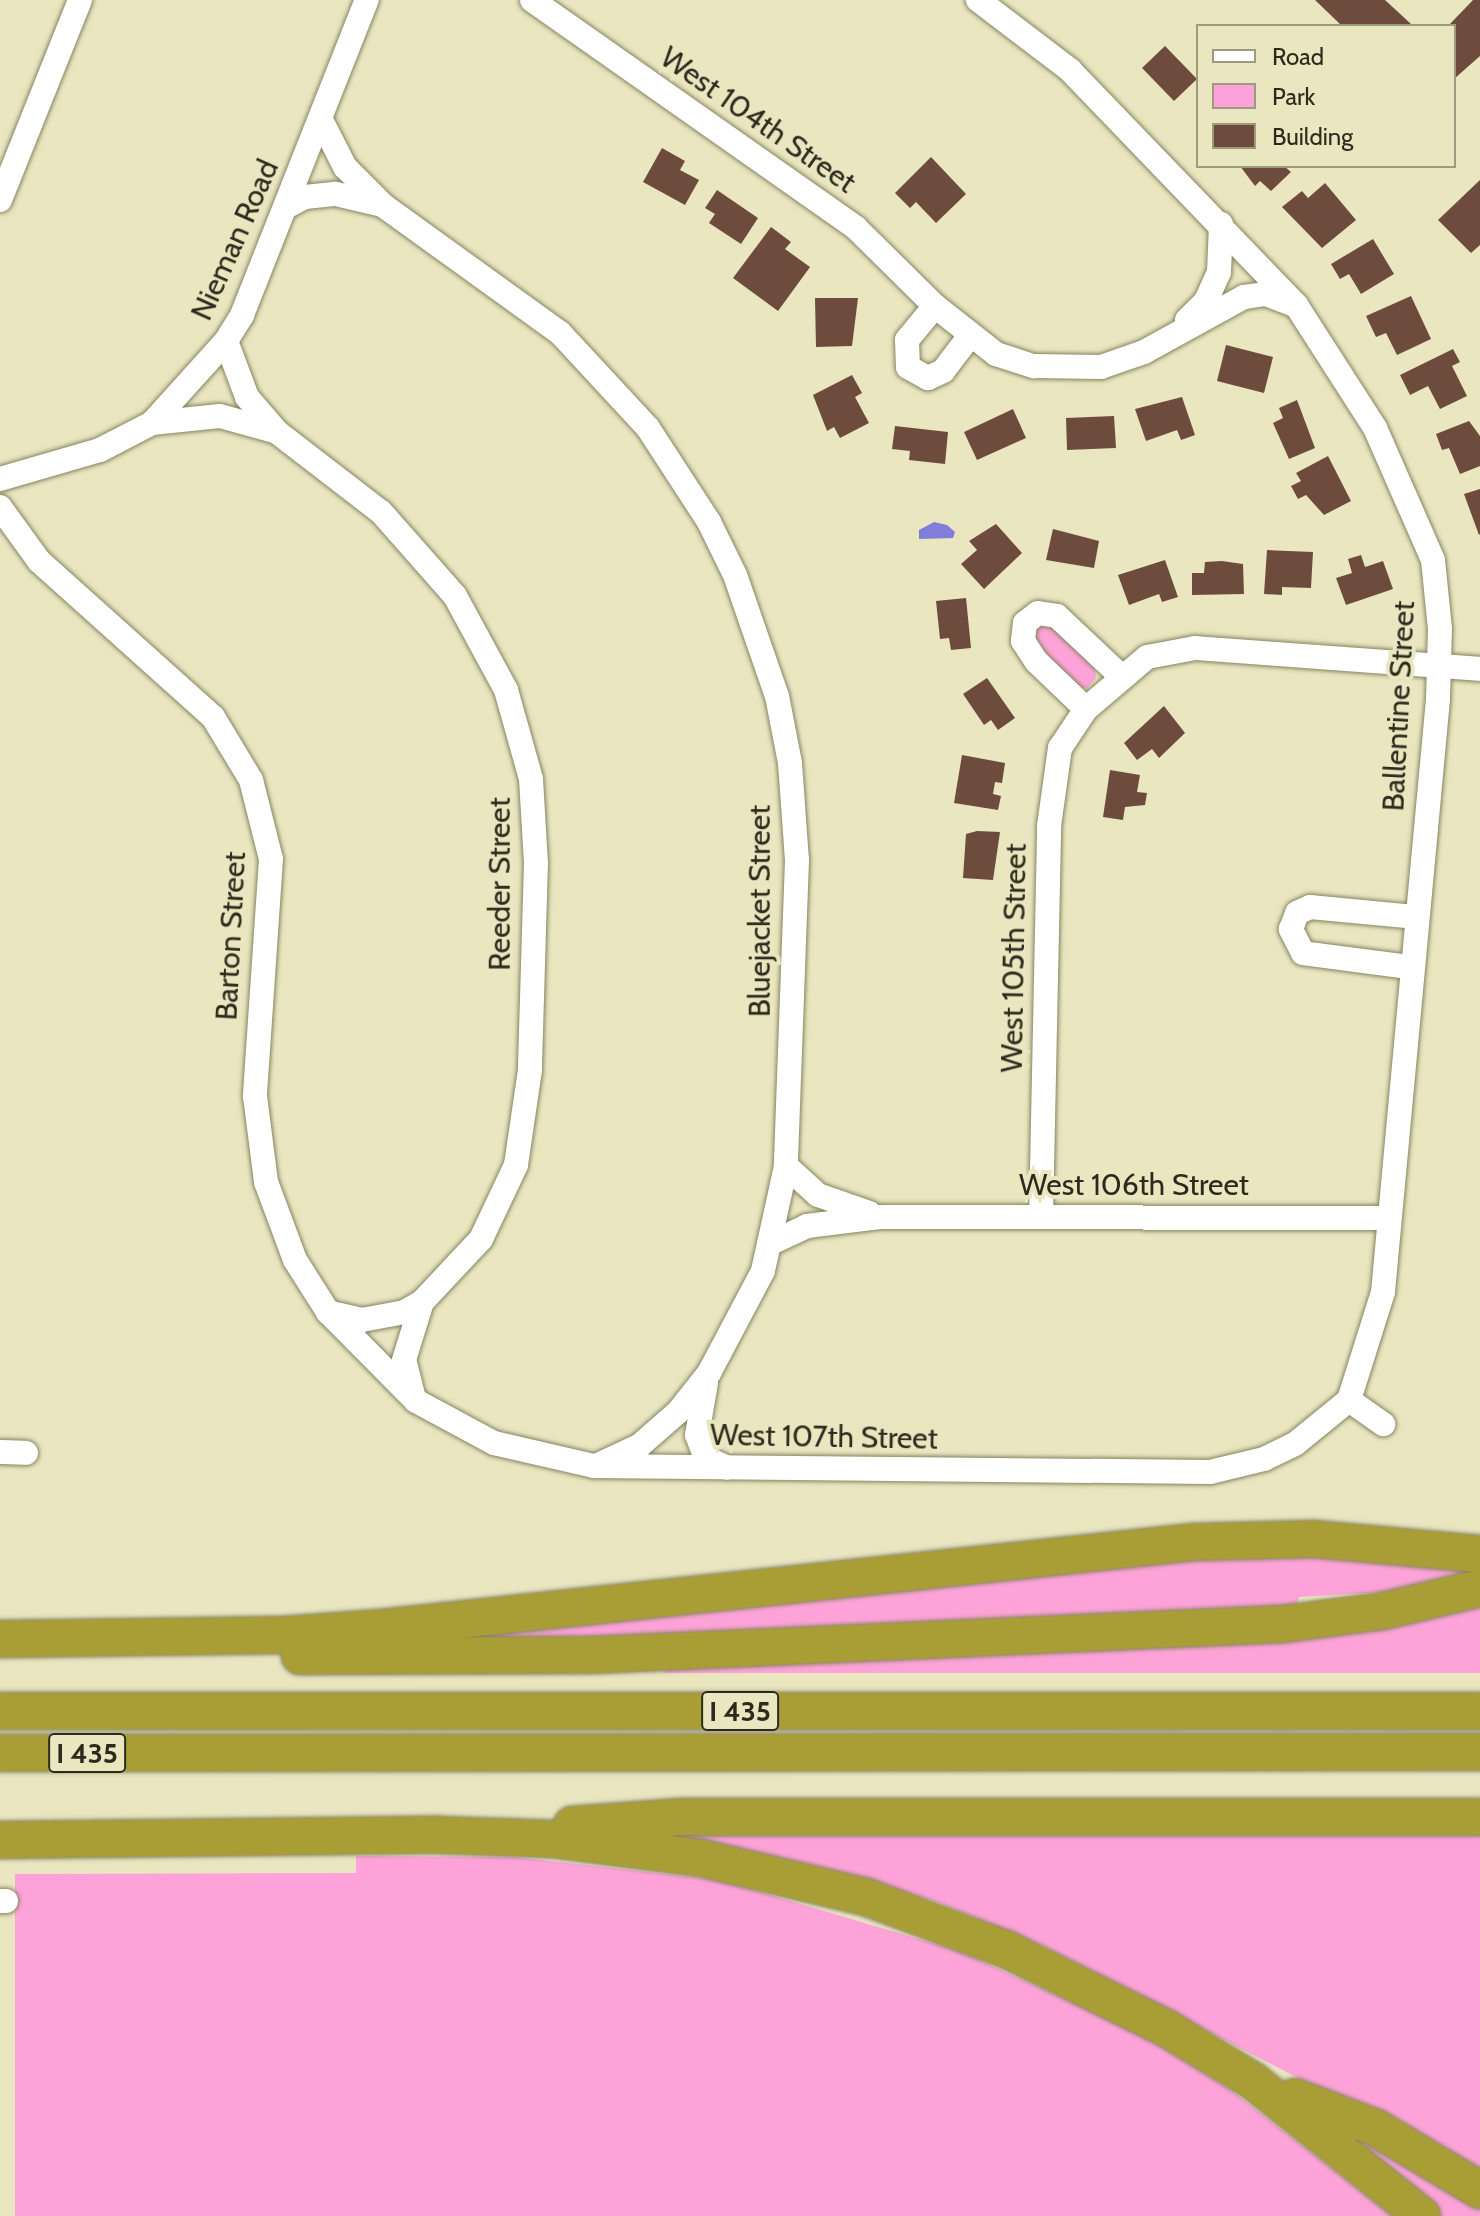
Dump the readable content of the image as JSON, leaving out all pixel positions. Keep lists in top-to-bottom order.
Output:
{
  "streets": {
    "highway": ["I 435"],
    "street": [
      "West 104th Street",
      "Nieman Road",
      "Ballentine Street",
      "Reeder Street",
      "Bluejacket Street",
      "Barton Street",
      "West 105th Street",
      "West 106th Street",
      "West 107th Street"
    ]
  },
  "crossings": [
    ["West 104th Street", "Ballentine Street"],
    ["Nieman Road", "Reeder Street"],
    ["Nieman Road", "Bluejacket Street"],
    ["Ballentine Street", "West 105th Street"],
    ["Ballentine Street", "West 106th Street"],
    ["Ballentine Street", "West 107th Street"],
    ["Reeder Street", "Barton Street"],
    ["Reeder Street", "West 107th Street"],
    ["Bluejacket Street", "West 106th Street"],
    ["Bluejacket Street", "West 107th Street"],
    ["Barton Street", "West 107th Street"],
    ["West 105th Street", "West 106th Street"]
  ],
  "legend": ["Road", "Park", "Building"]
}
